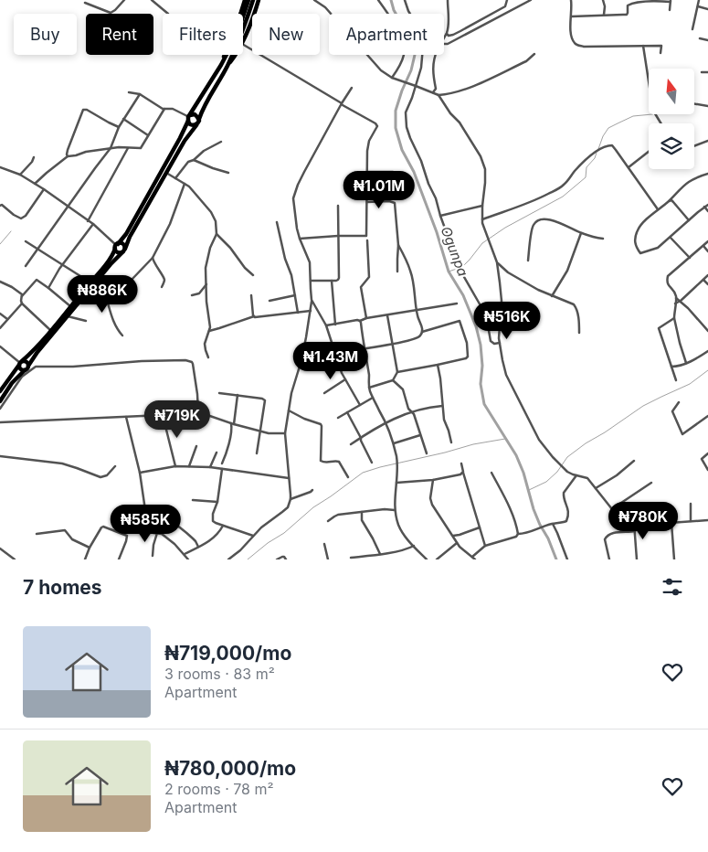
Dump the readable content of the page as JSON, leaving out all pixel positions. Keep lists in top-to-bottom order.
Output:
{
  "water": ["Ogunpa"],
  "north": "top",
  "page": {
    "chip": [
      "Buy",
      "Rent",
      "Filters",
      "New",
      "Apartment"
    ],
    "price": [
      "₦1.01M",
      "₦886K",
      "₦516K",
      "₦1.43M",
      "₦719K",
      "₦780K",
      "₦585K"
    ],
    "heading": "7 homes",
    "list": [
      {
        "name": "₦719,000/mo",
        "note": "3 rooms · 83 m² · Apartment"
      },
      {
        "name": "₦780,000/mo",
        "note": "2 rooms · 78 m² · Apartment"
      }
    ]
  }
}
